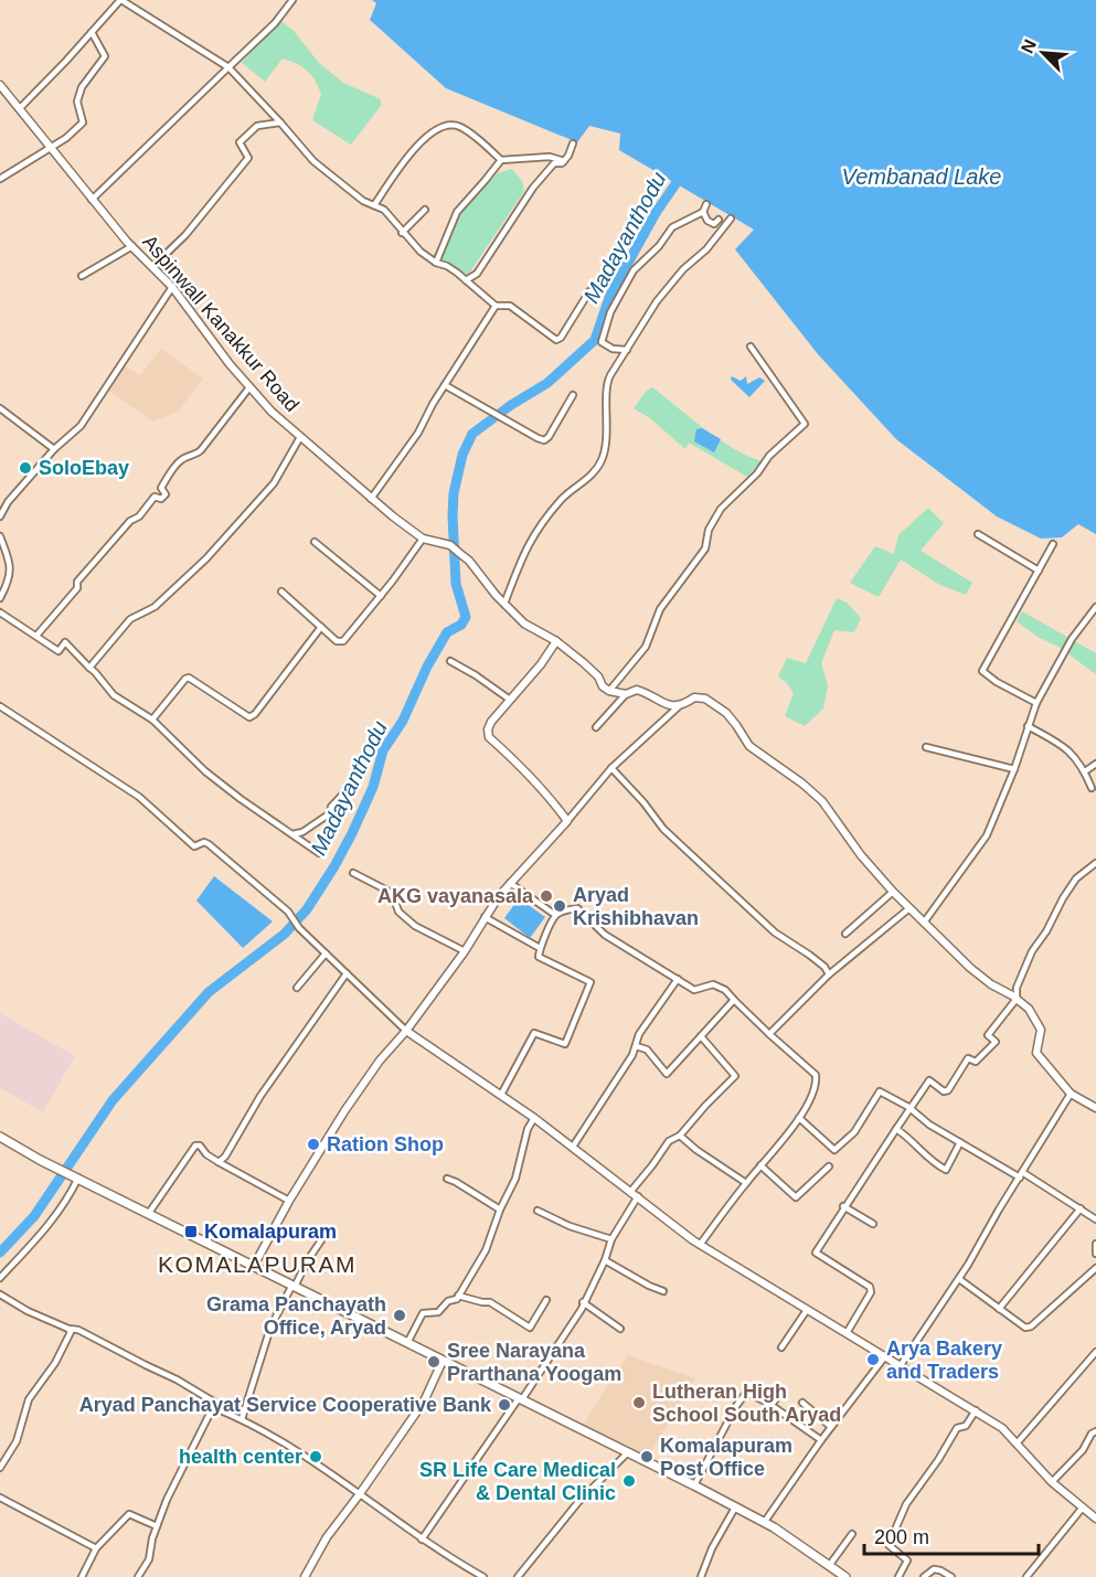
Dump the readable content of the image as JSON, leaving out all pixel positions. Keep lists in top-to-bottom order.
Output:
{
  "streets": {
    "main road": ["Aspinwall Kanakkur Road"]
  },
  "districts": ["KOMALAPURAM"],
  "water": ["Vembanad Lake", "Madayanthodu"],
  "places": {
    "other": [
      "SoloEbay",
      "AKG vayanasala",
      "Aryad Krishibhavan",
      "Ration Shop",
      "Grama Panchayath Office, Aryad",
      "Arya Bakery and Traders",
      "Sree Narayana Prarthana Yoogam",
      "Lutheran High School South Aryad",
      "Aryad Panchayat Service Cooperative Bank",
      "health center",
      "Komalapuram Post Office",
      "SR Life Care Medical & Dental Clinic"
    ],
    "transit": ["Komalapuram"]
  },
  "scale_bar": "200 m",
  "north": "top left"
}
